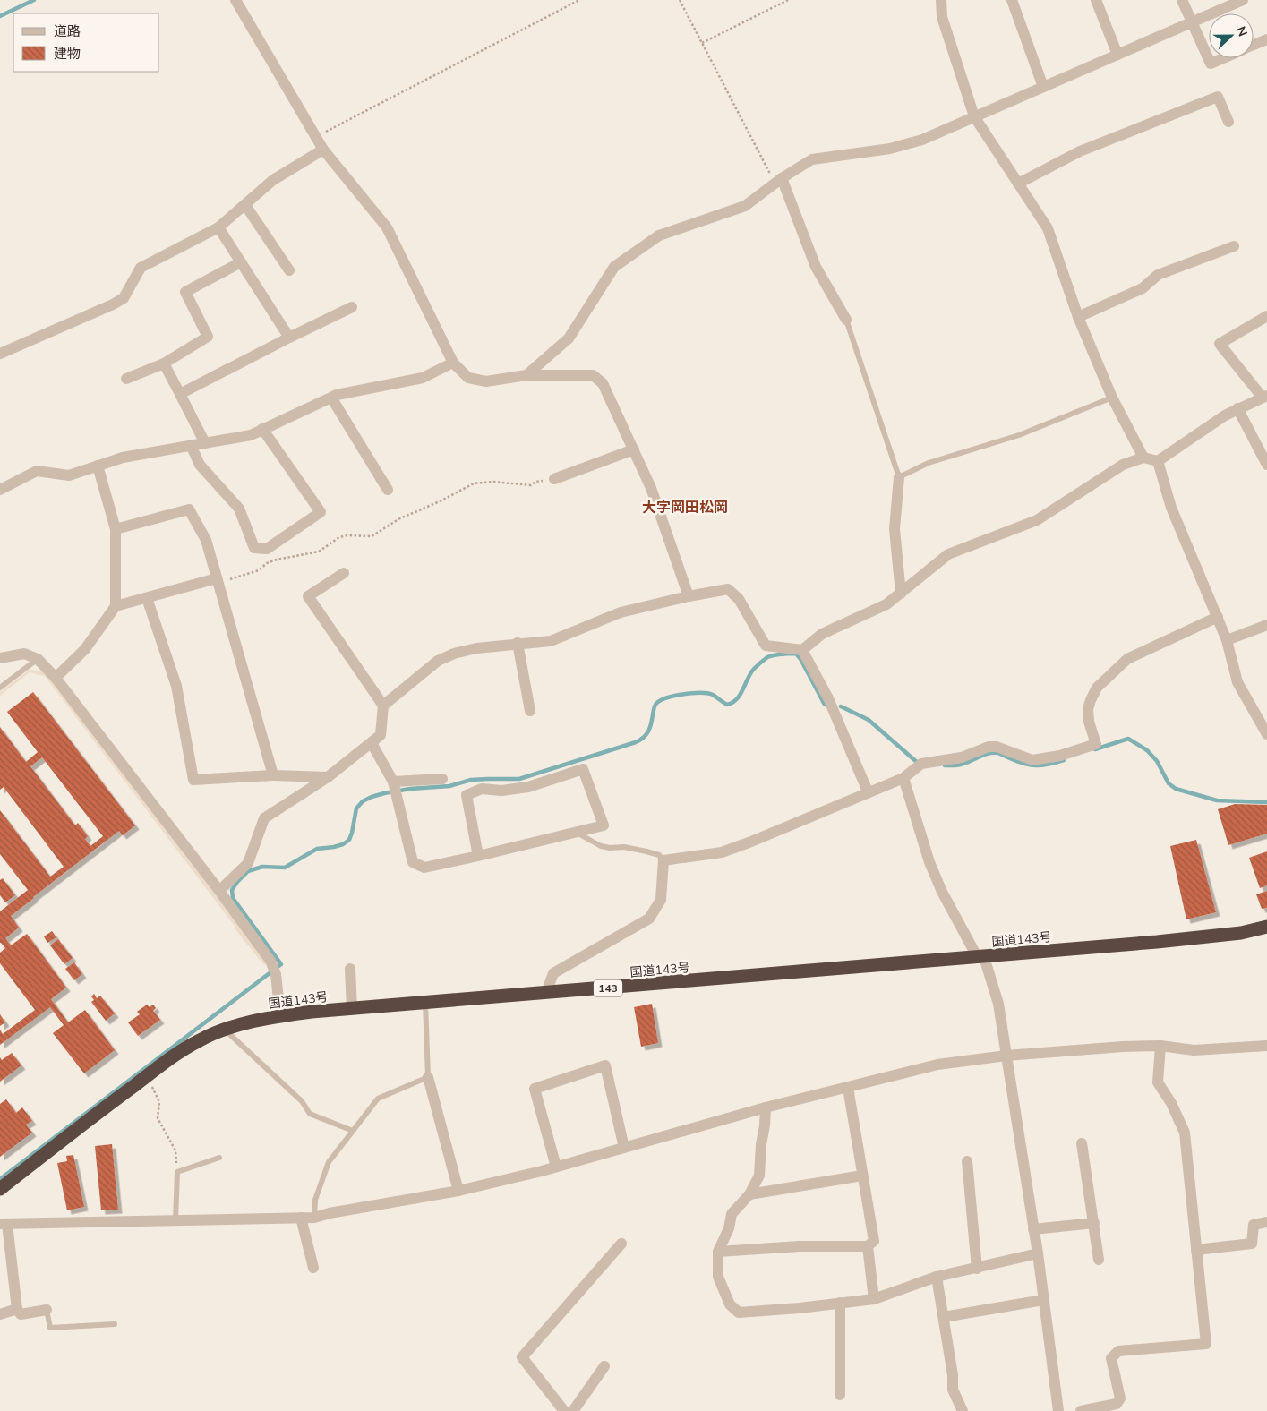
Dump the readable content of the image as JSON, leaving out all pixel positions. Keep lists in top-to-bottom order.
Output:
{
  "streets": {
    "highway": ["国道143号", "143"]
  },
  "districts": ["大字岡田松岡"],
  "legend": ["道路", "建物"],
  "north": "right"
}
